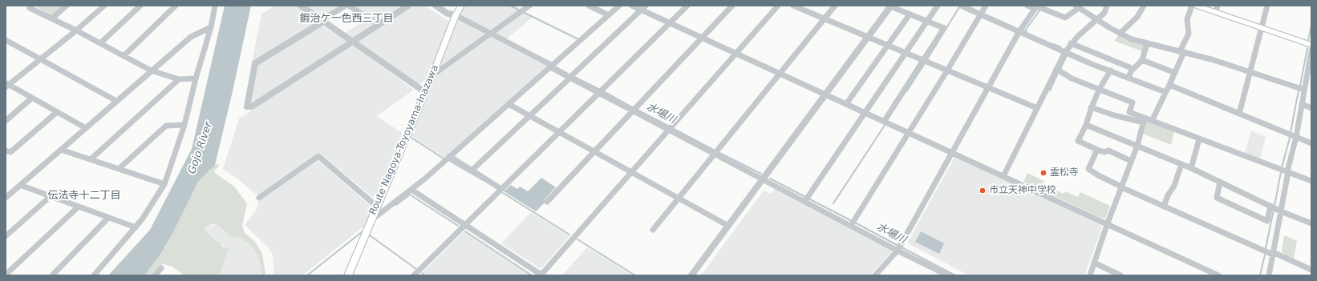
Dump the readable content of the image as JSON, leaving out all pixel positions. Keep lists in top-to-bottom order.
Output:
{
  "streets": {
    "main road": ["Route Nagoya-Toyoyama-Inazawa"]
  },
  "districts": ["鍜治ケ一色西三丁目", "伝法寺十二丁目"],
  "water": ["水場川", "Gojo River"],
  "places": ["霊松寺", "市立天神中学校"]
}
